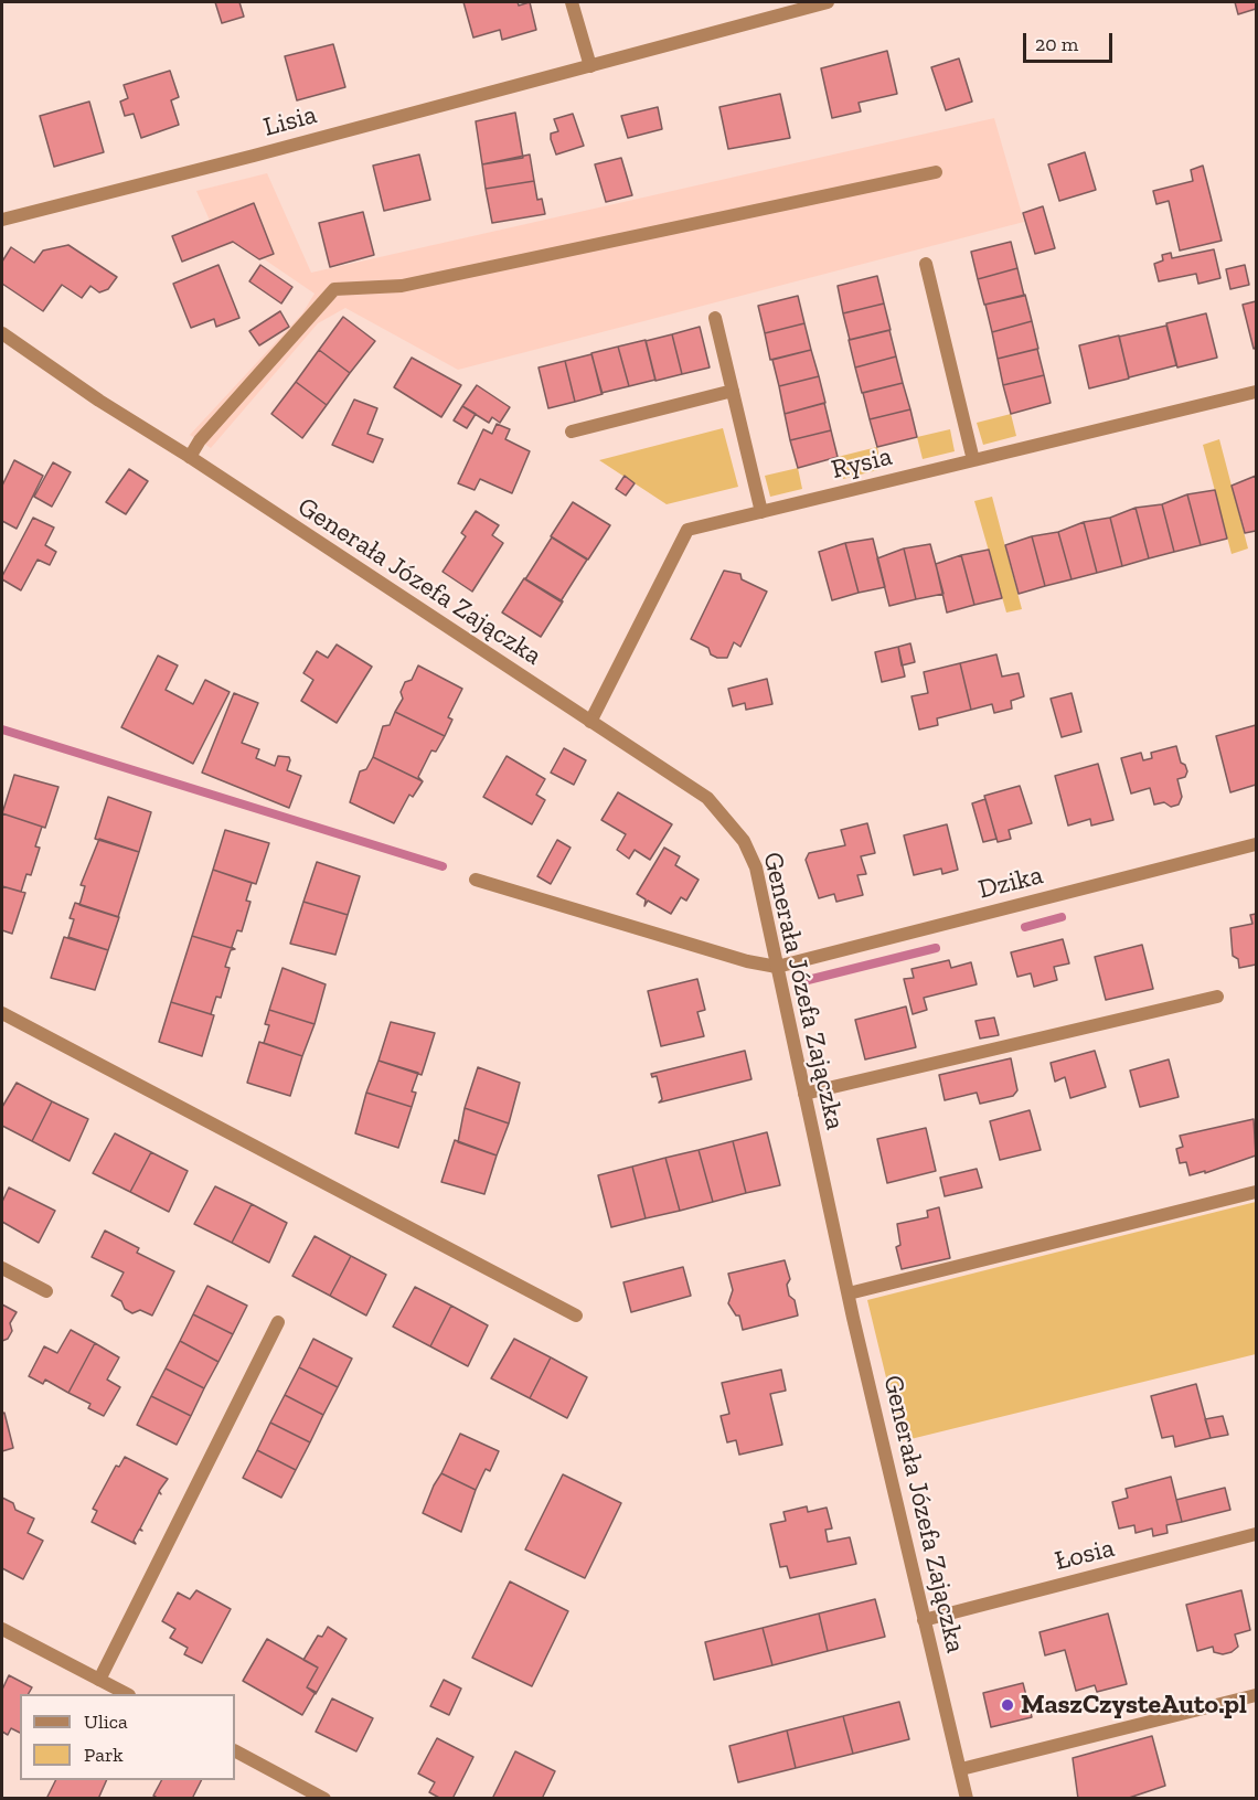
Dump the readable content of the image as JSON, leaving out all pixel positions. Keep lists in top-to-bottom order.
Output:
{
  "streets": {
    "street": [
      "Lisia",
      "Rysia",
      "Generała Józefa Zajączka",
      "Dzika",
      "Łosia"
    ]
  },
  "crossings": [
    ["Rysia", "Generała Józefa Zajączka"],
    ["Generała Józefa Zajączka", "Dzika"],
    ["Generała Józefa Zajączka", "Łosia"]
  ],
  "places": ["MaszCzysteAuto.pl"],
  "legend": ["Ulica", "Park"],
  "scale_bar": "20 m"
}
